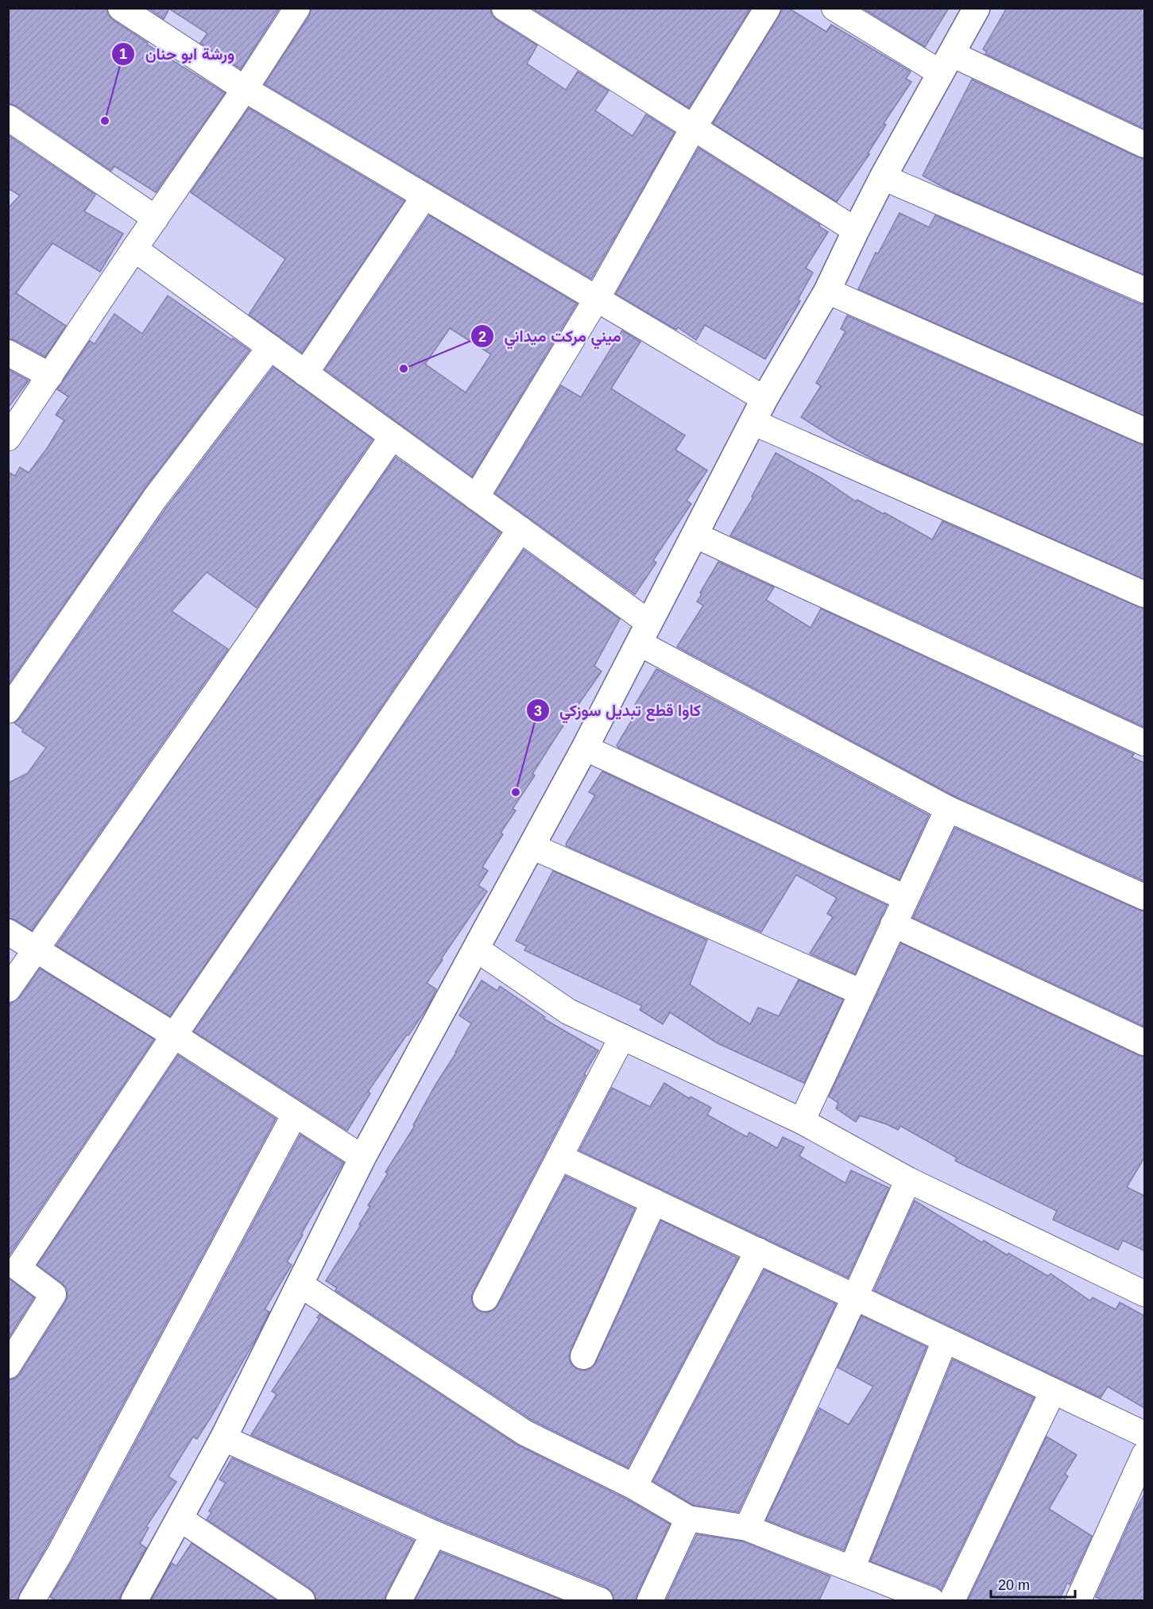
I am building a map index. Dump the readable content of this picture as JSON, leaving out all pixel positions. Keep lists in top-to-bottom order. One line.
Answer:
{"places":["ورشة ابو حنان","ميني مركت ميداني","كاوا قطع تبديل سوزكي"],"scale_bar":"20 m"}
